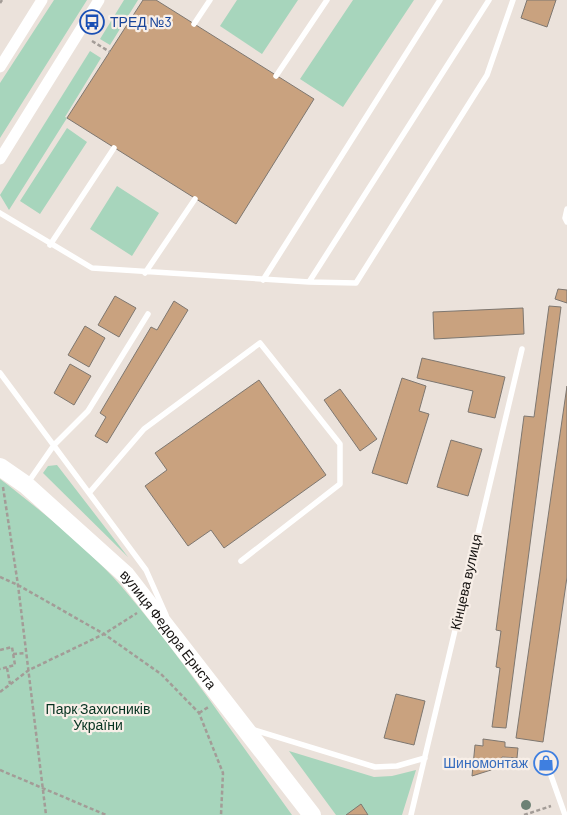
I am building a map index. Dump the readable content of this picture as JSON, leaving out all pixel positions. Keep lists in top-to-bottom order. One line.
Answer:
{"streets":{"main road":["вулиця Федора Ернста"],"lane":["Кінцева вулиця"]},"parks":["Парк Захисників України"],"places":{"bus stop":["ТРЕД №3"],"shop":["Шиномонтаж"]}}
